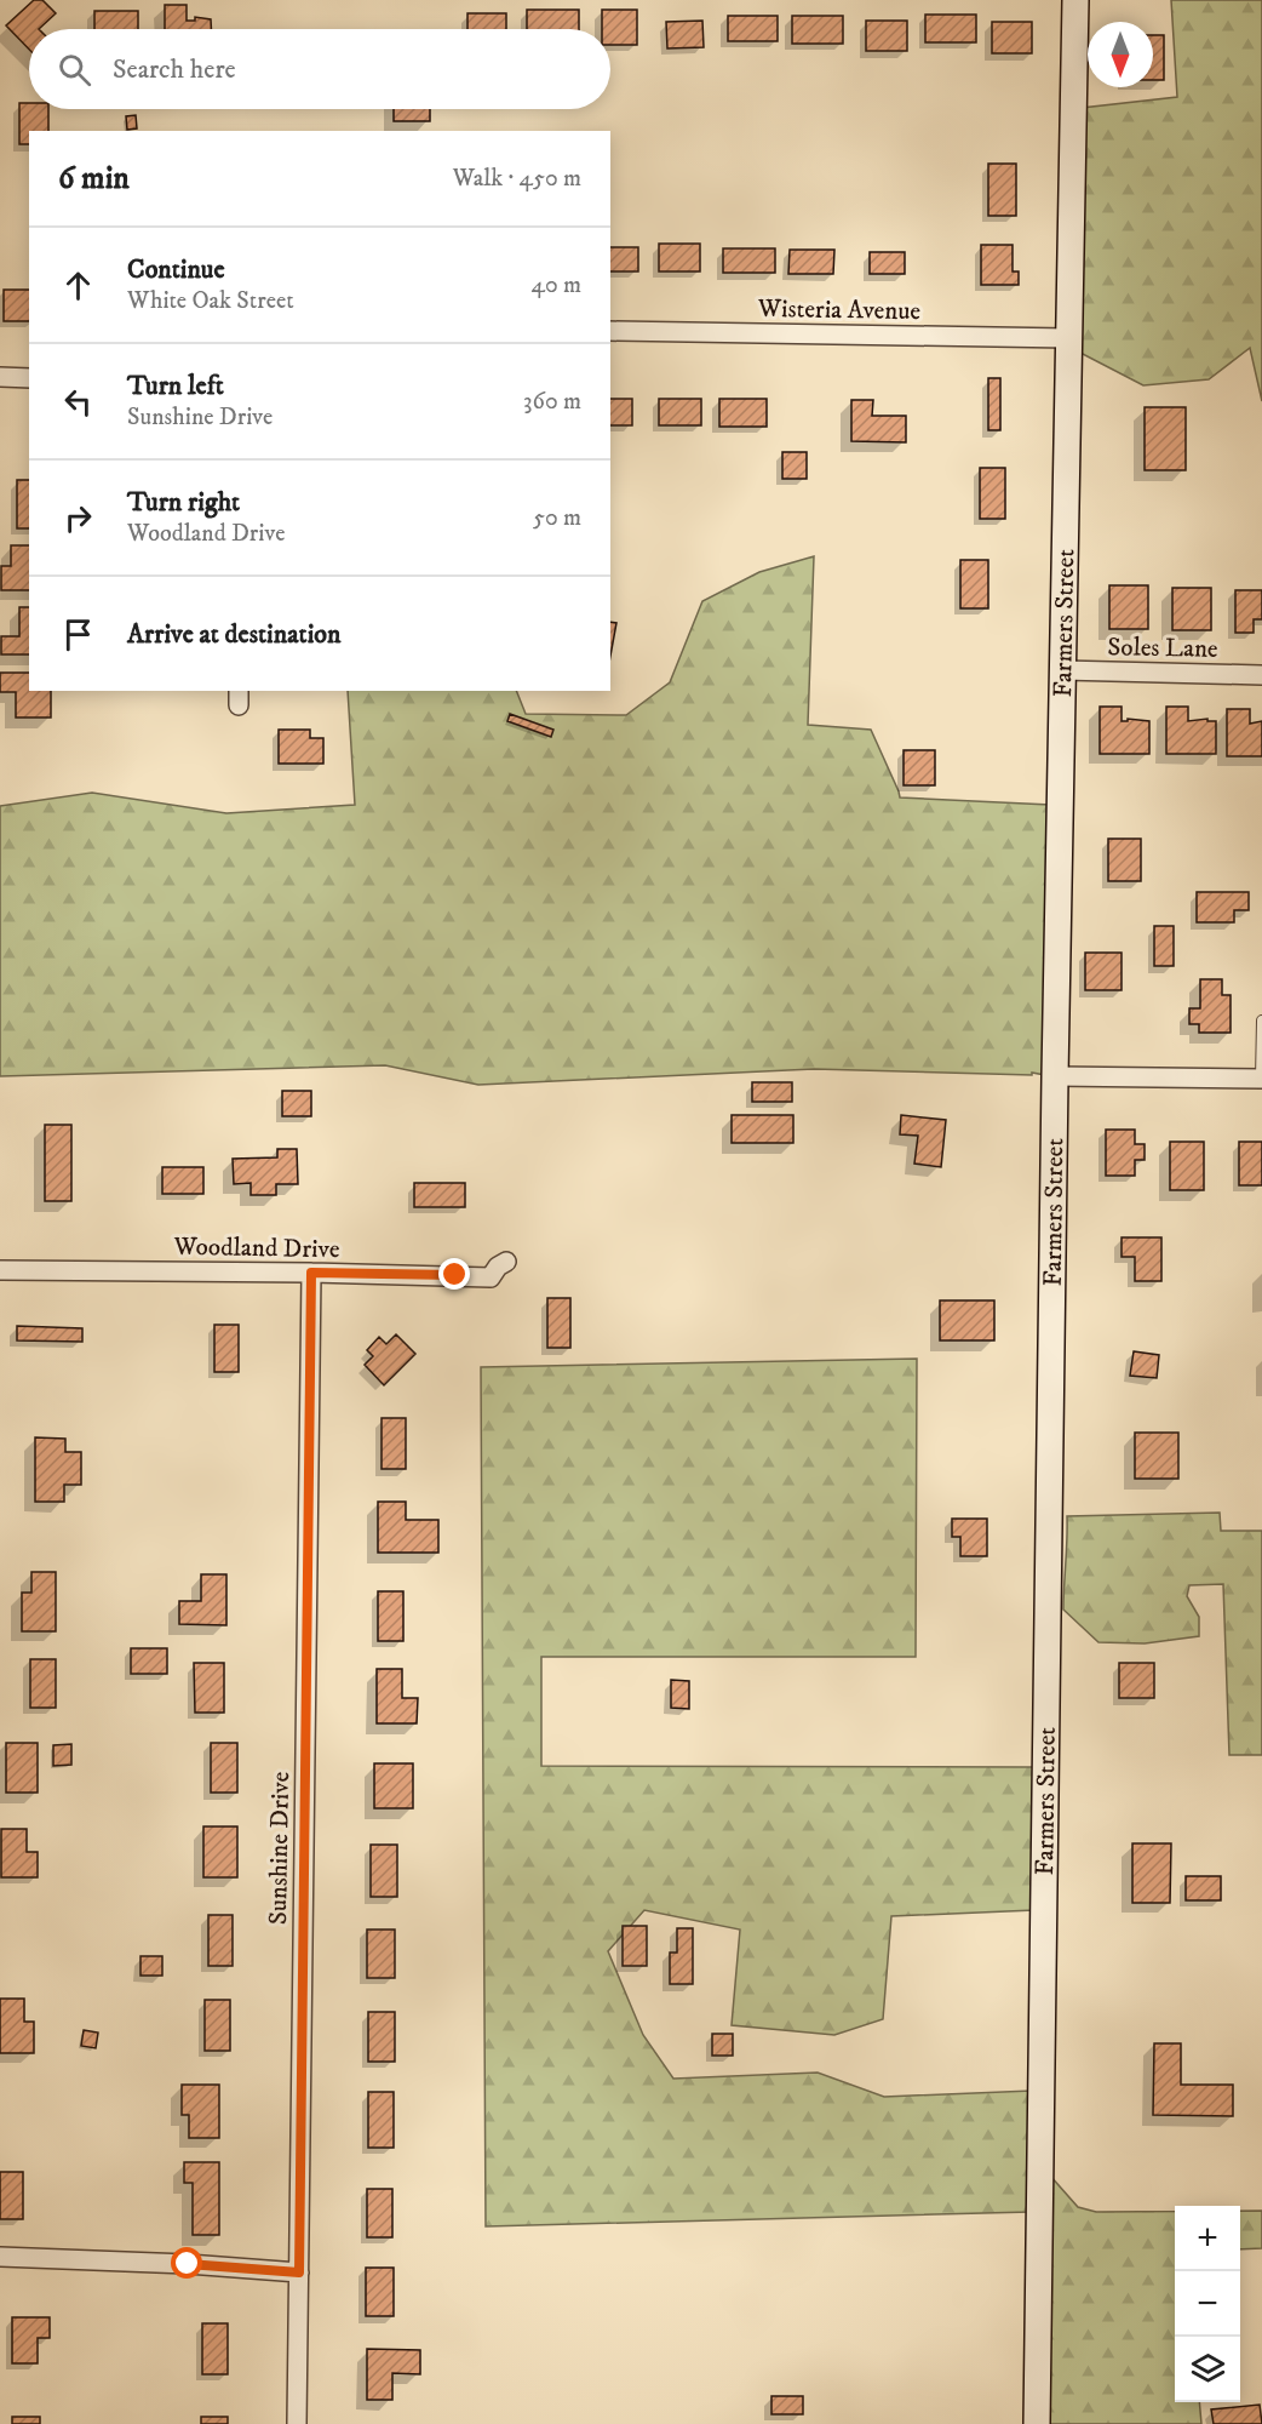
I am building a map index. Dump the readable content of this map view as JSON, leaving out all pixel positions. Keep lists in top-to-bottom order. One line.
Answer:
{"streets":{"street":["Wisteria Avenue","Farmers Street","Soles Lane","Woodland Drive","Sunshine Drive"]},"crossings":[["Wisteria Avenue","Farmers Street"],["Farmers Street","Soles Lane"],["Woodland Drive","Sunshine Drive"]],"north":"bottom","page":{"search":"Search here","heading":["6 min","Walk · 450 m"],"list":[["Continue","White Oak Street","40 m"],["Turn left","Sunshine Drive","360 m"],["Turn right","Woodland Drive","50 m"],"Arrive at destination"],"map_buttons":["+","−"]}}
